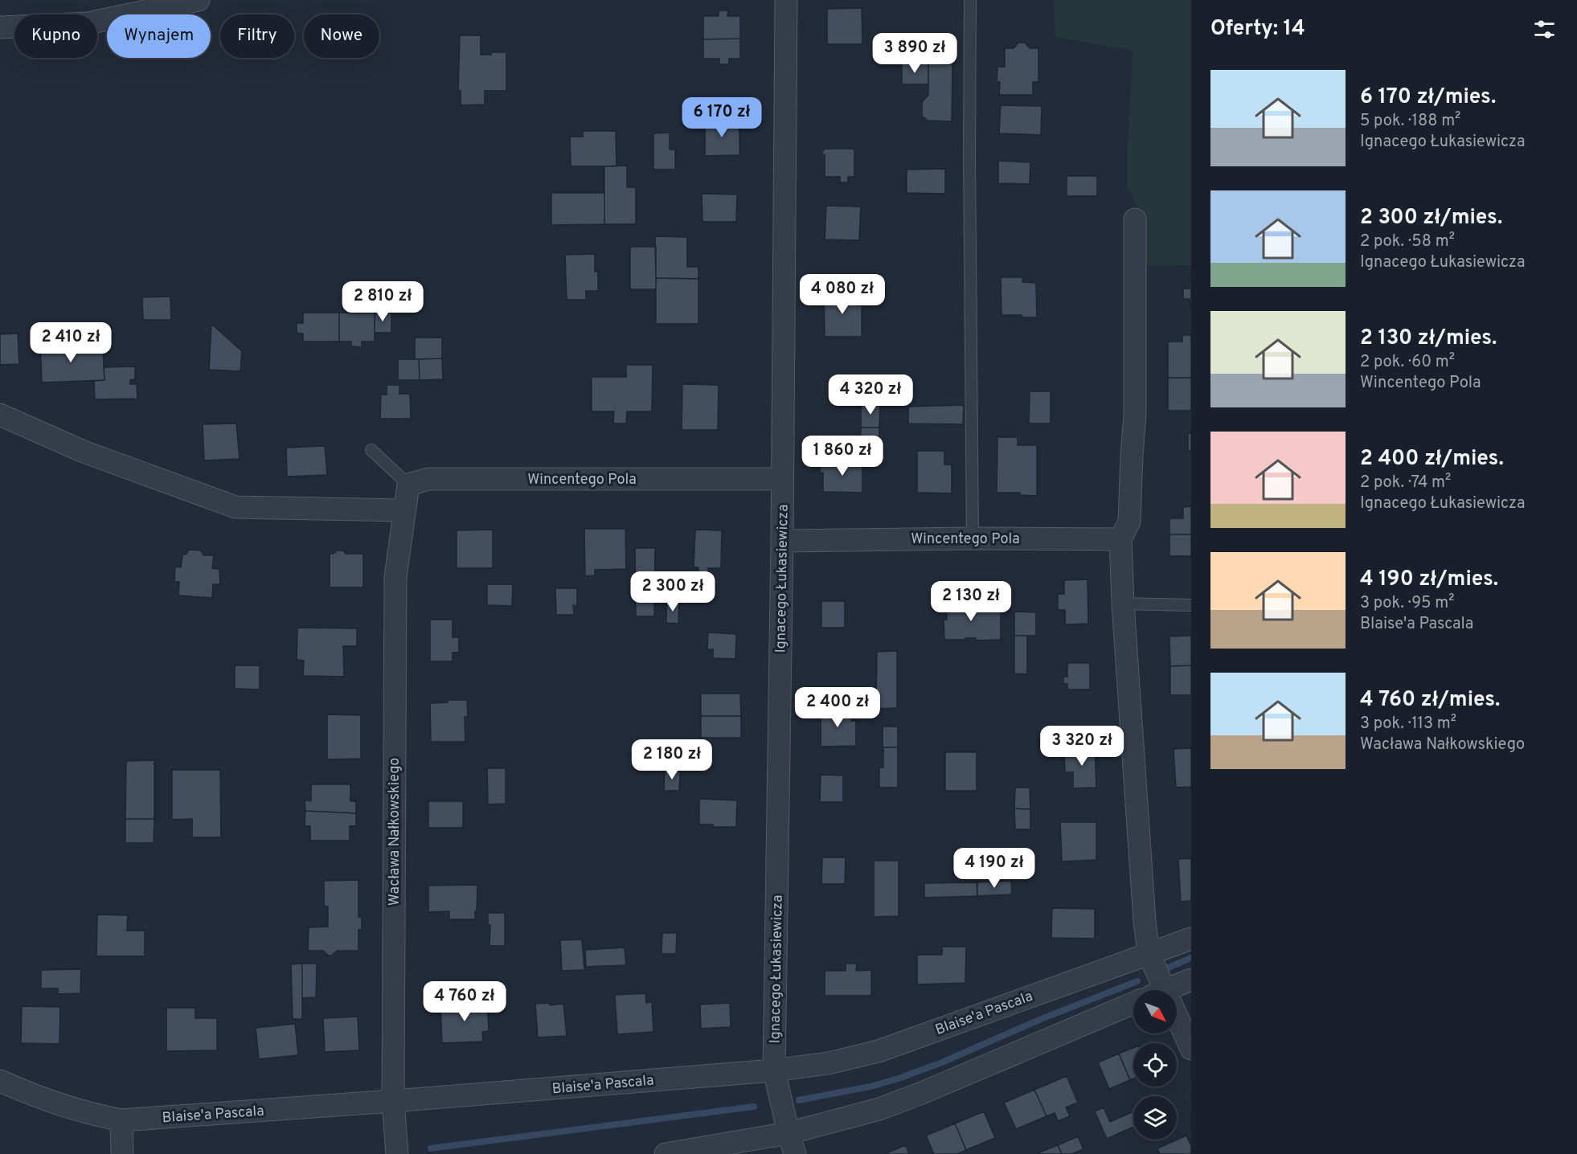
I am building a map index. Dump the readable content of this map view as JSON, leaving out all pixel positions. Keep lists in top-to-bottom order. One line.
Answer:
{"streets":{"street":["Wincentego Pola","Ignacego Łukasiewicza","Wacława Nałkowskiego","Blaise'a Pascala"]},"crossings":[["Wincentego Pola","Ignacego Łukasiewicza"],["Ignacego Łukasiewicza","Blaise'a Pascala"],["Wacława Nałkowskiego","Blaise'a Pascala"]],"north":"bottom right","page":{"heading":"Oferty: 14","chip":["Kupno","Wynajem","Filtry","Nowe"],"price":["3 890 zł","6 170 zł","4 080 zł","2 810 zł","2 410 zł","4 320 zł","1 860 zł","2 300 zł","2 130 zł","2 400 zł","3 320 zł","2 180 zł","4 190 zł","4 760 zł"],"list":[{"name":"6 170 zł/mies.","note":"5 pok. · 188 m² · Ignacego Łukasiewicza"},{"name":"2 300 zł/mies.","note":"2 pok. · 58 m² · Ignacego Łukasiewicza"},{"name":"2 130 zł/mies.","note":"2 pok. · 60 m² · Wincentego Pola"},{"name":"2 400 zł/mies.","note":"2 pok. · 74 m² · Ignacego Łukasiewicza"},{"name":"4 190 zł/mies.","note":"3 pok. · 95 m² · Blaise'a Pascala"},{"name":"4 760 zł/mies.","note":"3 pok. · 113 m² · Wacława Nałkowskiego"}]}}
